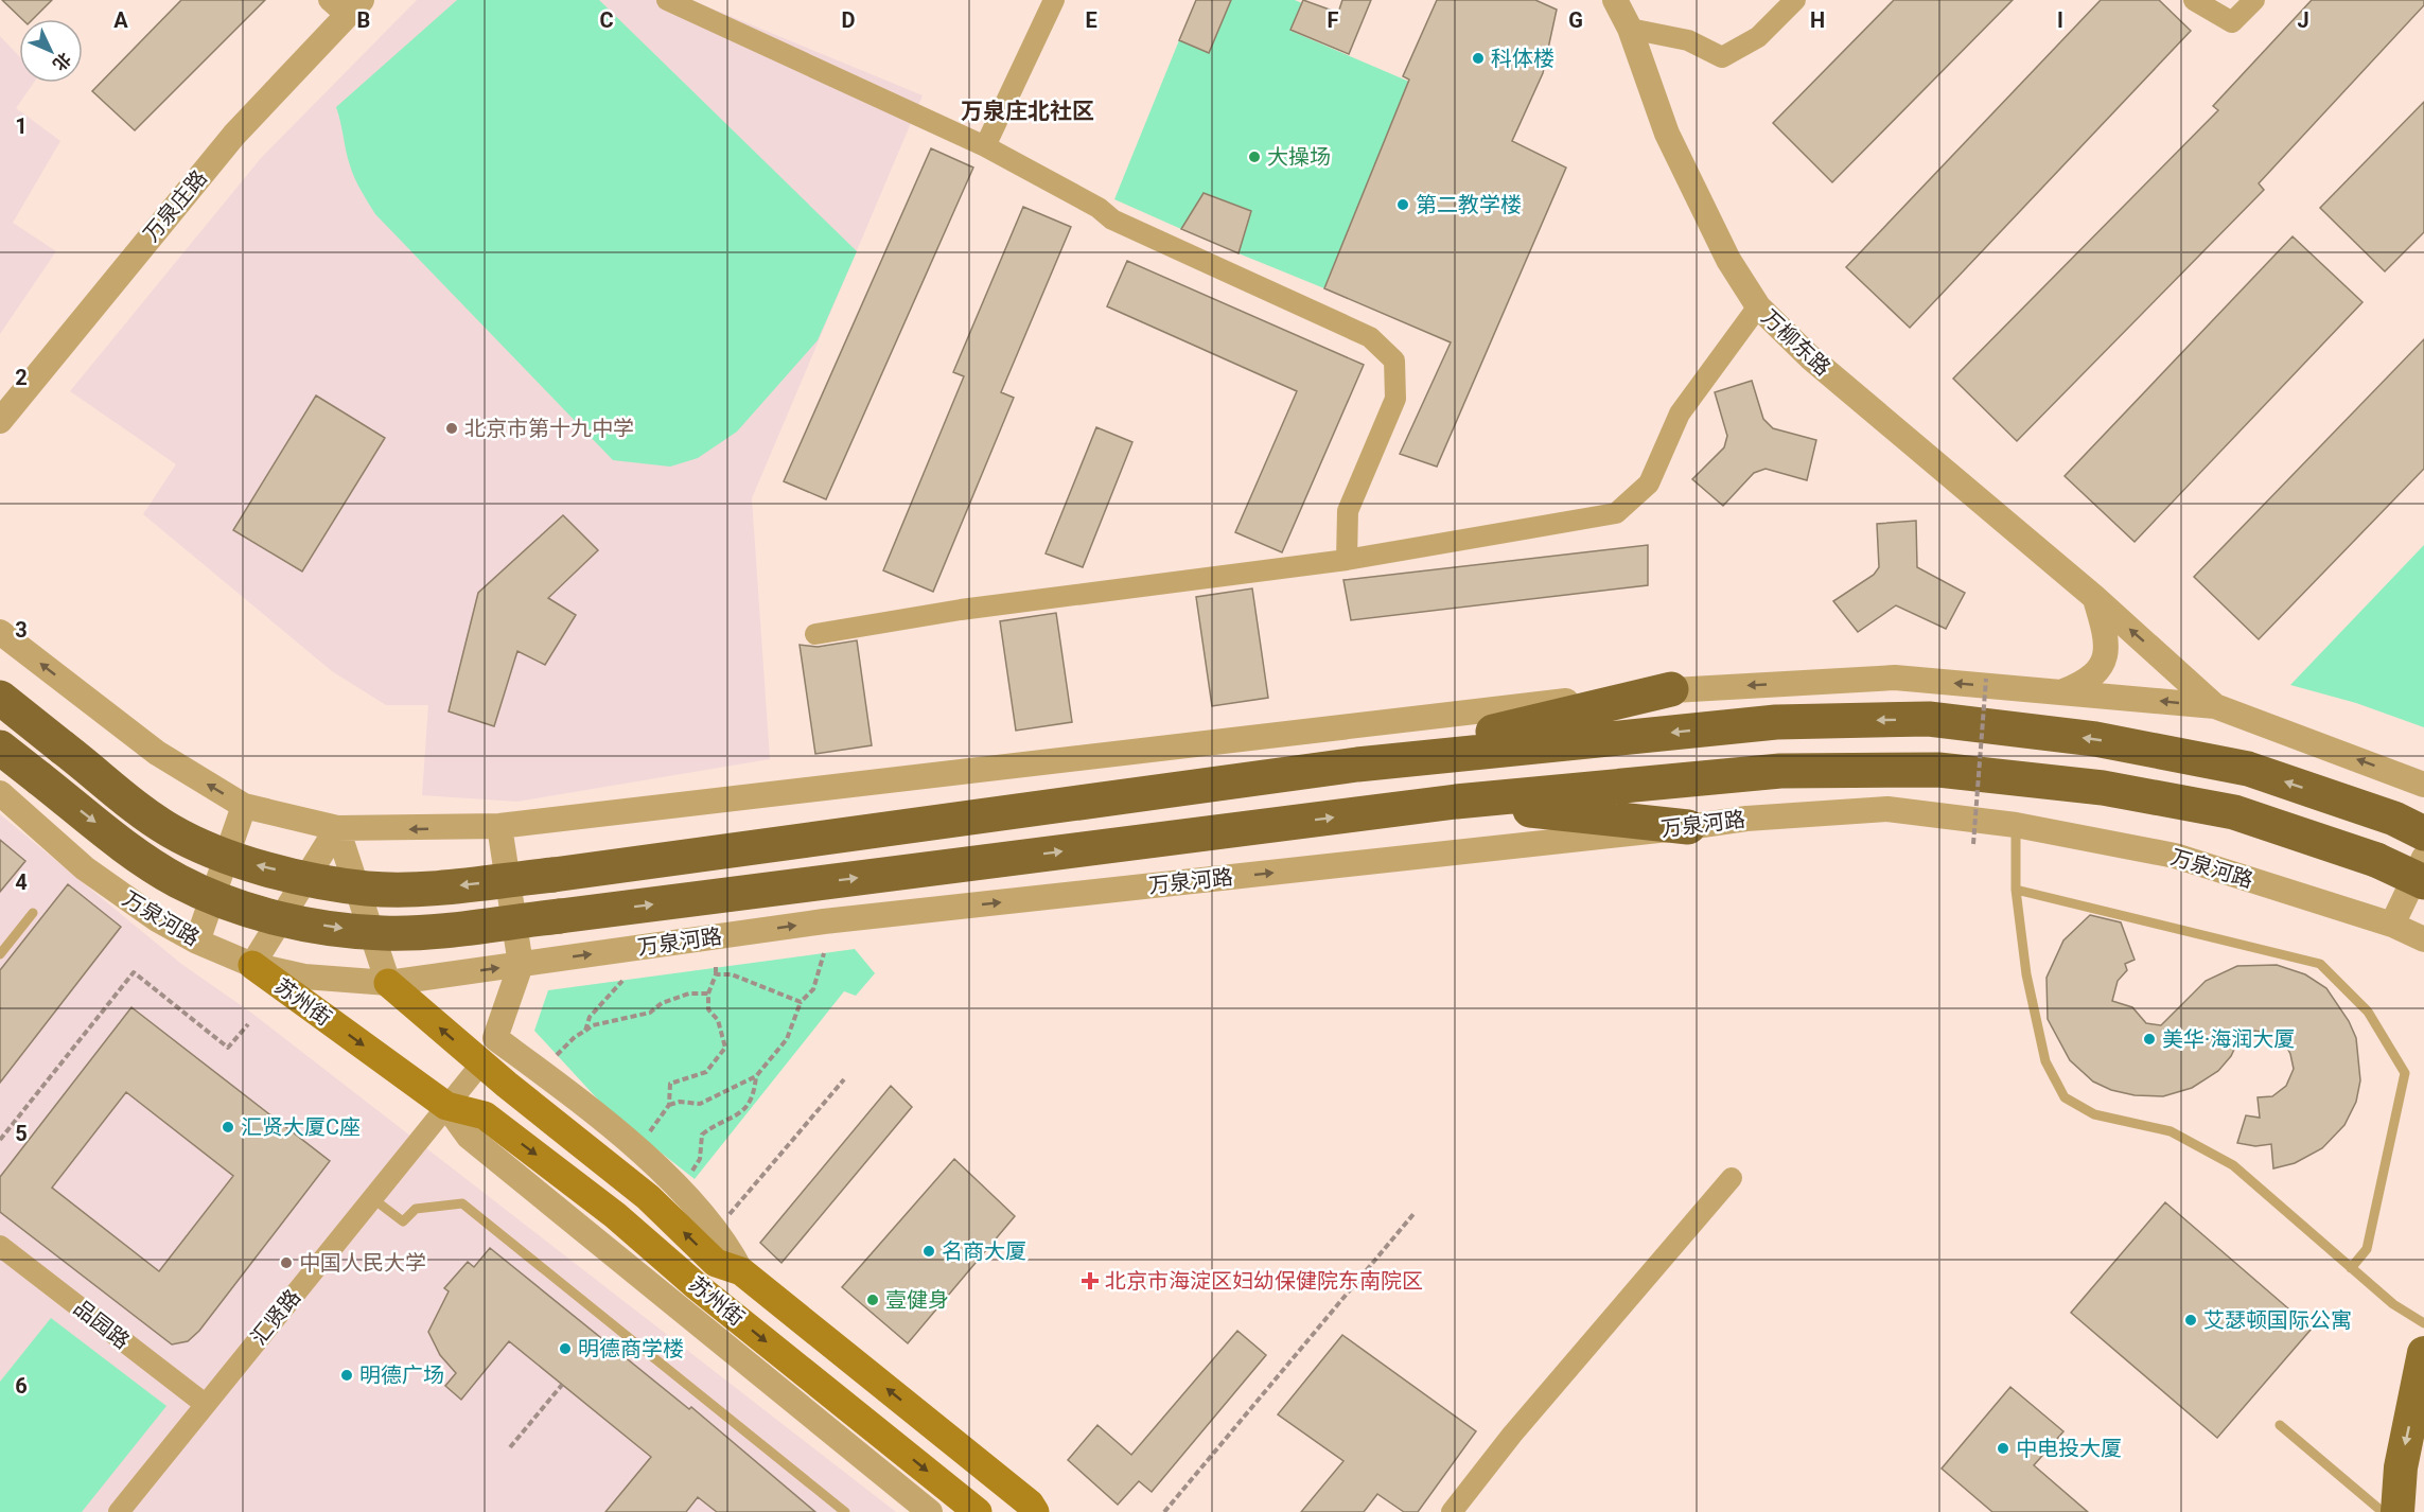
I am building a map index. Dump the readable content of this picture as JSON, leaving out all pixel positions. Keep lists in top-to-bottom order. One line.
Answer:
{"streets":{"highway":["万泉河路"],"main road":["苏州街"],"street":["万泉庄路","万柳东路","汇贤路","品园路"]},"crossings":[["万泉河路","苏州街"],["苏州街","汇贤路"],["汇贤路","品园路"]],"districts":["万泉庄北社区"],"places":{"other":["科体楼","大操场","第二教学楼","北京市第十九中学","美华·海润大厦","汇贤大厦C座","名商大厦","中国人民大学","壹健身","艾瑟顿国际公寓","明德商学楼","明德广场","中电投大厦"],"health":["北京市海淀区妇幼保健院东南院区"]},"north":"bottom right","grid":{"columns":["A","B","C","D","E","F","G","H","I","J"],"rows":["1","2","3","4","5","6"]}}
